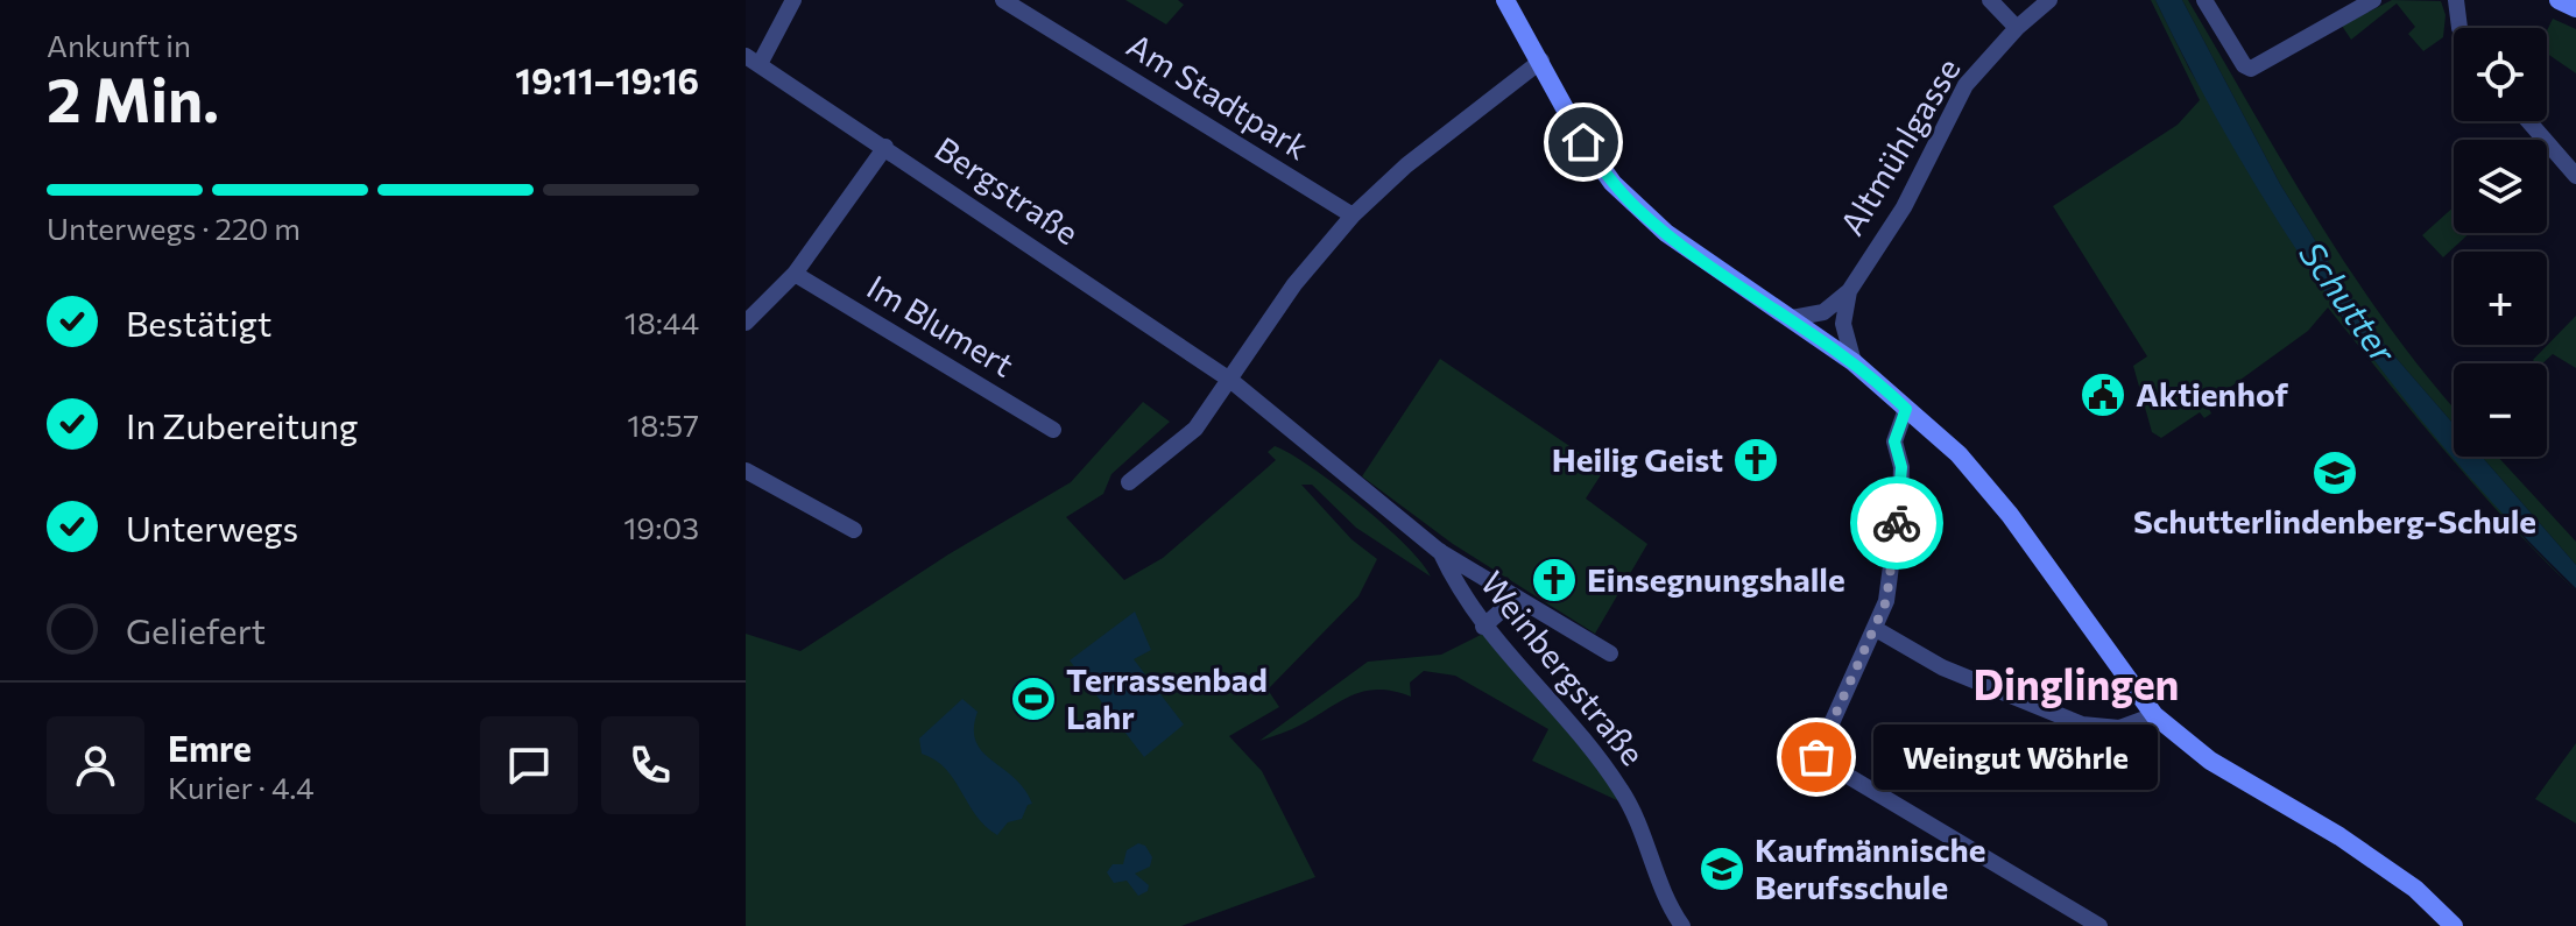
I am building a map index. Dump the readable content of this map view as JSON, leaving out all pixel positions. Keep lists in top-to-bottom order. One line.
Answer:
{"streets":{"street":["Am Stadtpark","Altmühlgasse","Bergstraße","Im Blumert","Weinbergstraße"]},"crossings":[["Bergstraße","Weinbergstraße"]],"districts":["Dinglingen"],"water":["Schutter"],"places":{"public building":["Aktienhof"],"church":["Heilig Geist","Einsegnungshalle"],"school or university":["Schutterlindenberg-Schule","Kaufmännische Berufsschule"],"sports":["Terrassenbad Lahr"],"other":["Weingut Wöhrle"]},"page":{"heading":["2 Min.","Ankunft in","19:11–19:16"],"panel":["Emre","Kurier · 4.4"],"map_buttons":["+","−"],"bar":"Unterwegs · 220 m","list":[["Bestätigt","18:44"],["In Zubereitung","18:57"],["Unterwegs","19:03"],"Geliefert"],"bubble":"Weingut Wöhrle"}}
